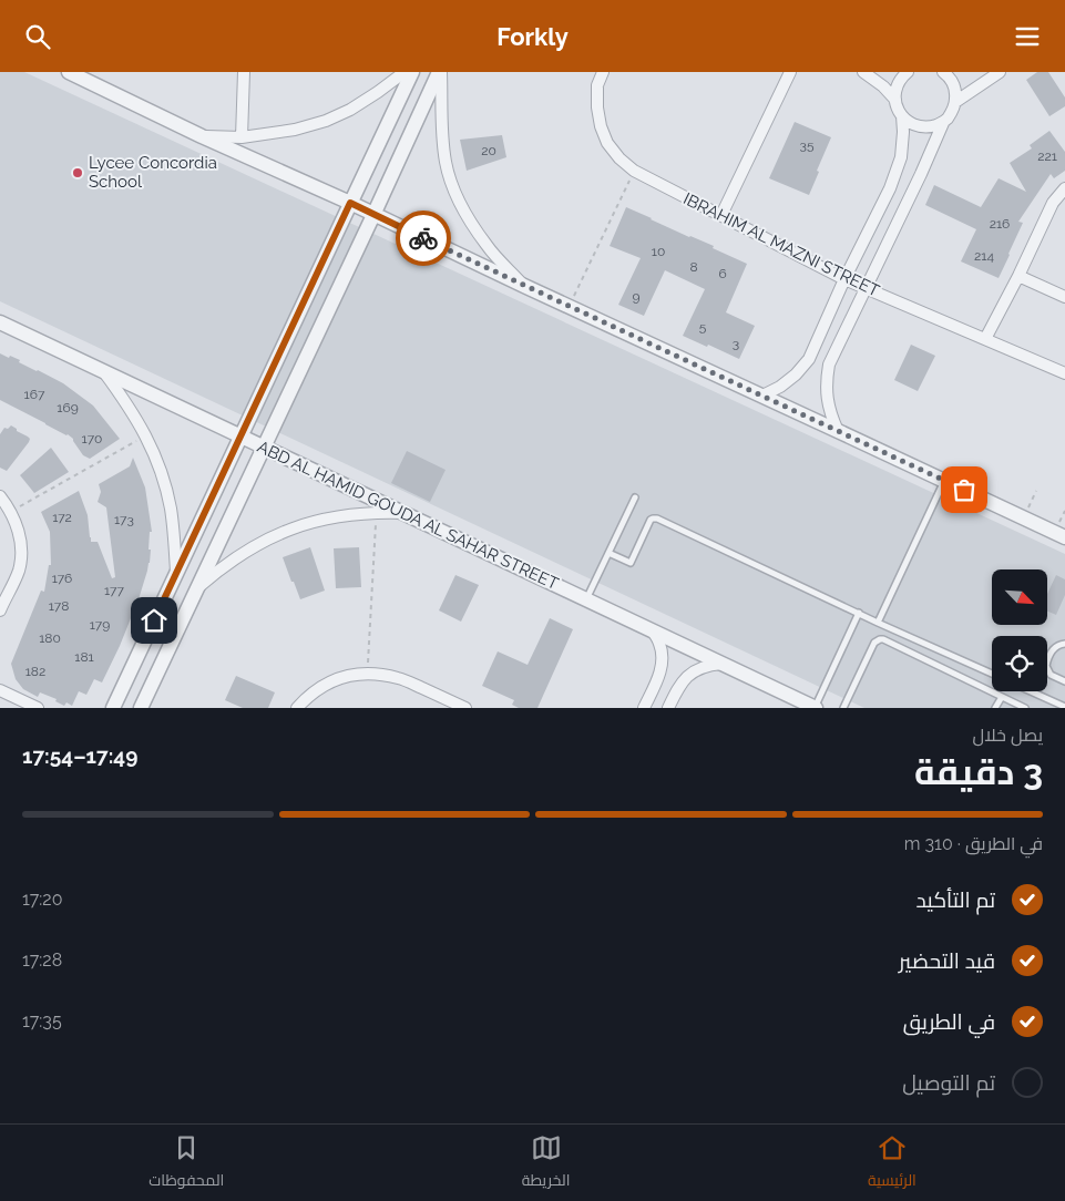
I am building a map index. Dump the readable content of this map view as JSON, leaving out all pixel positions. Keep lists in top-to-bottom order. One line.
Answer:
{"streets":{"street":["IBRAHIM AL MAZNI STREET","ABD AL HAMID GOUDA AL SAHAR STREET"]},"places":["Lycee Concordia School"],"house_numbers":["35","20","221","216","10","214","8","6","9","5","3","167","169","170","172","173","176","177","178","179","180","181","182"],"north":"bottom right","page":{"header":"Forkly","heading":["3 دقيقة","يصل خلال","17:49–17:54"],"bar":"في الطريق · 310 m","list":[["تم التأكيد","17:20"],["قيد التحضير","17:28"],["في الطريق","17:35"],"تم التوصيل"],"tabs":["الرئيسية","الخريطة","المحفوظات"]}}
